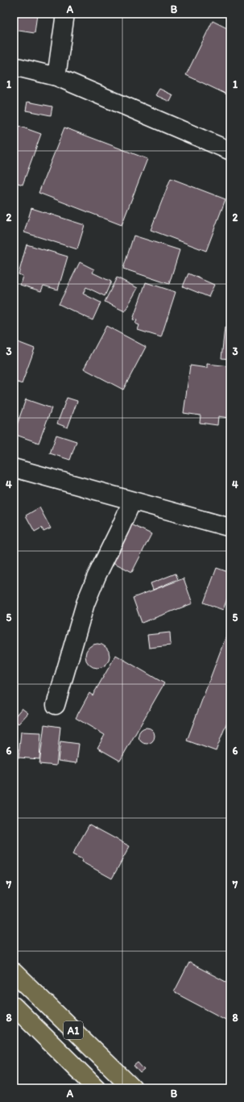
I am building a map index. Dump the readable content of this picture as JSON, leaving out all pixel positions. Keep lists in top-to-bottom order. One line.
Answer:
{"streets":{"highway":["A1"]},"grid":{"columns":["A","B"],"rows":["1","2","3","4","5","6","7","8"]}}
